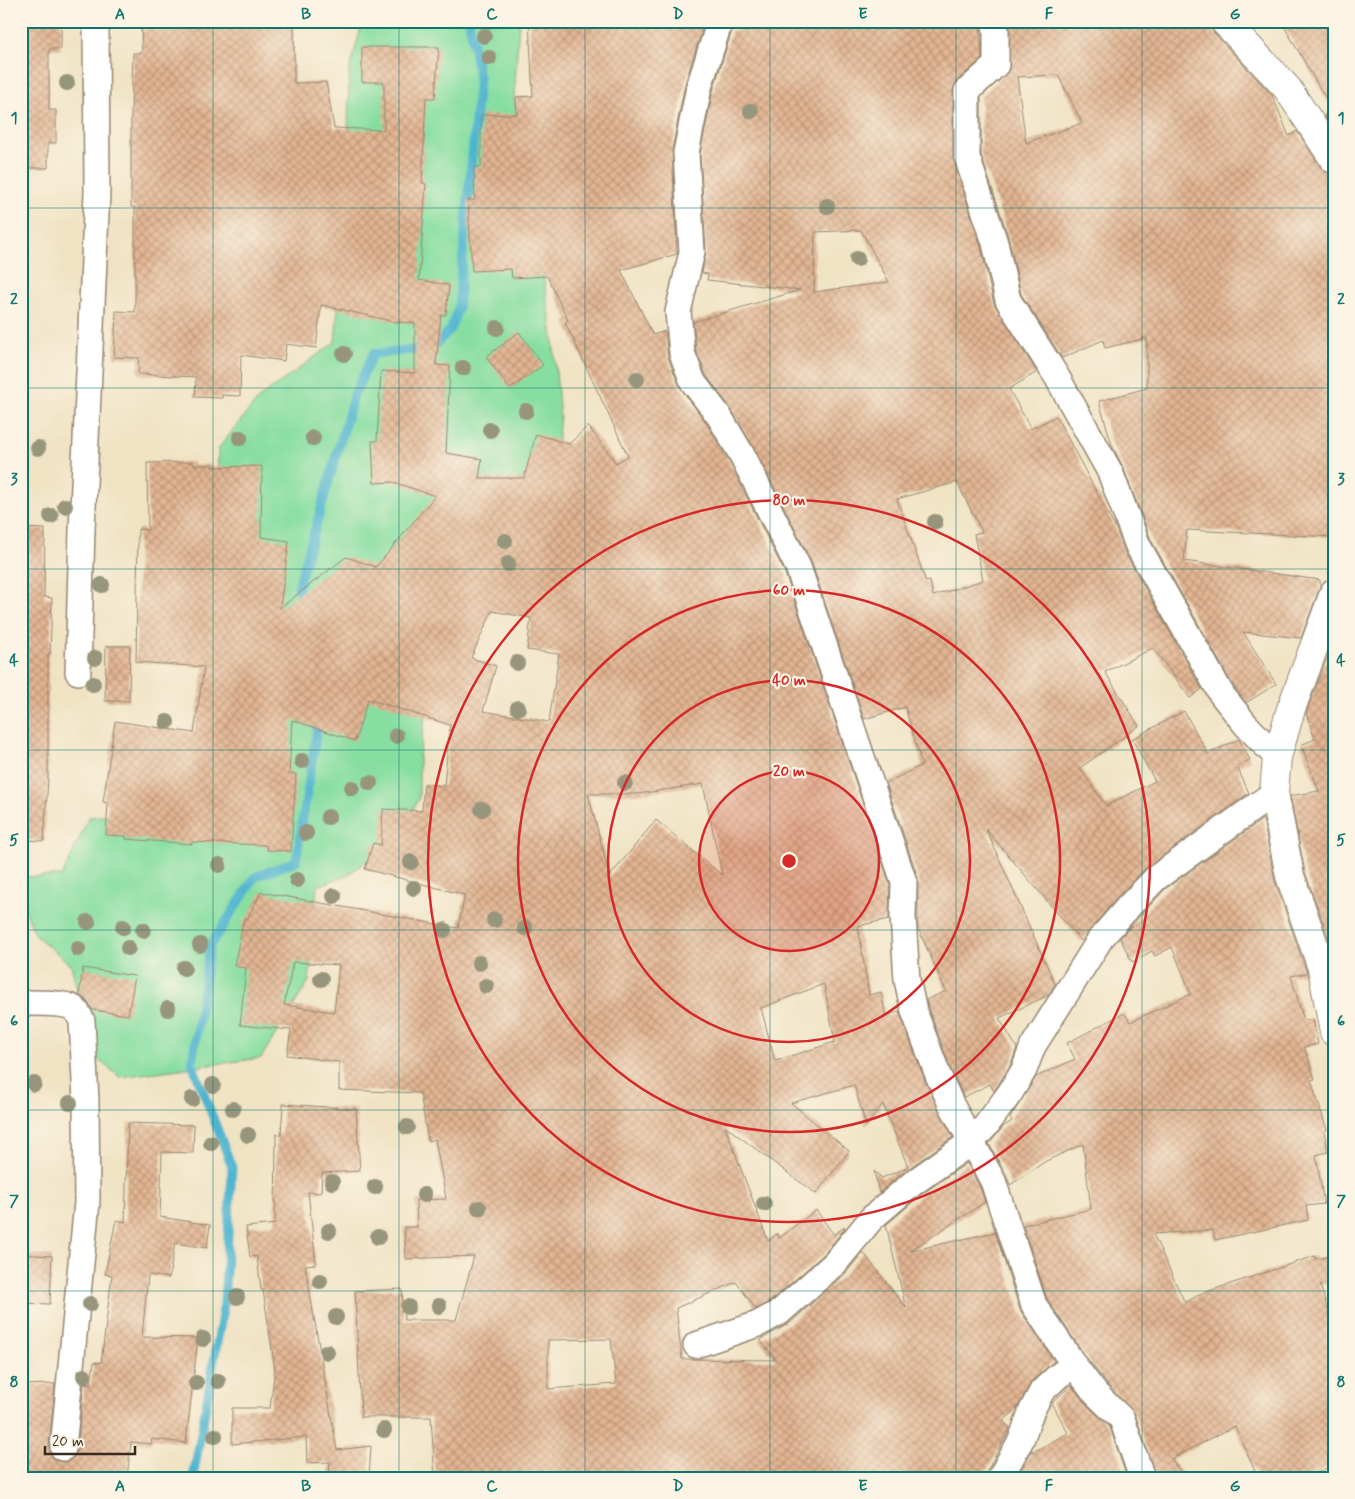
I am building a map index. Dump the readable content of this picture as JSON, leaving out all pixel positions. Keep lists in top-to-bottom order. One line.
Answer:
{"scale_bar":"20 m","grid":{"columns":["A","B","C","D","E","F","G"],"rows":["1","2","3","4","5","6","7","8"]},"rings":["80 m","60 m","40 m","20 m"]}
